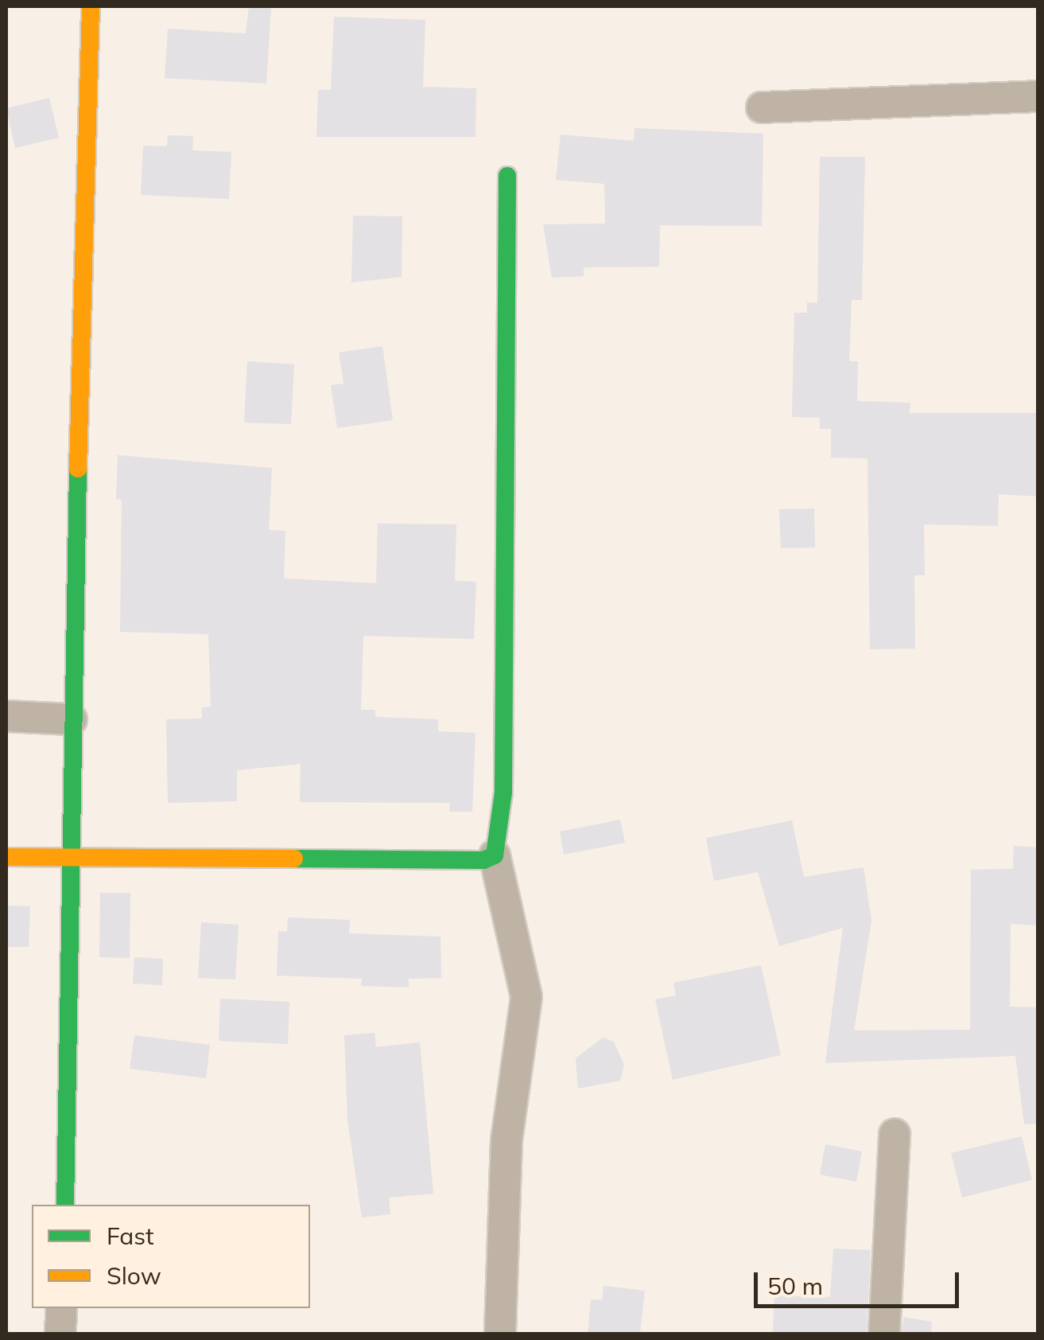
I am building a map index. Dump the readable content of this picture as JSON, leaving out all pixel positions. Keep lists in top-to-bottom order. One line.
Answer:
{"legend":["Fast","Slow"],"scale_bar":"50 m"}
